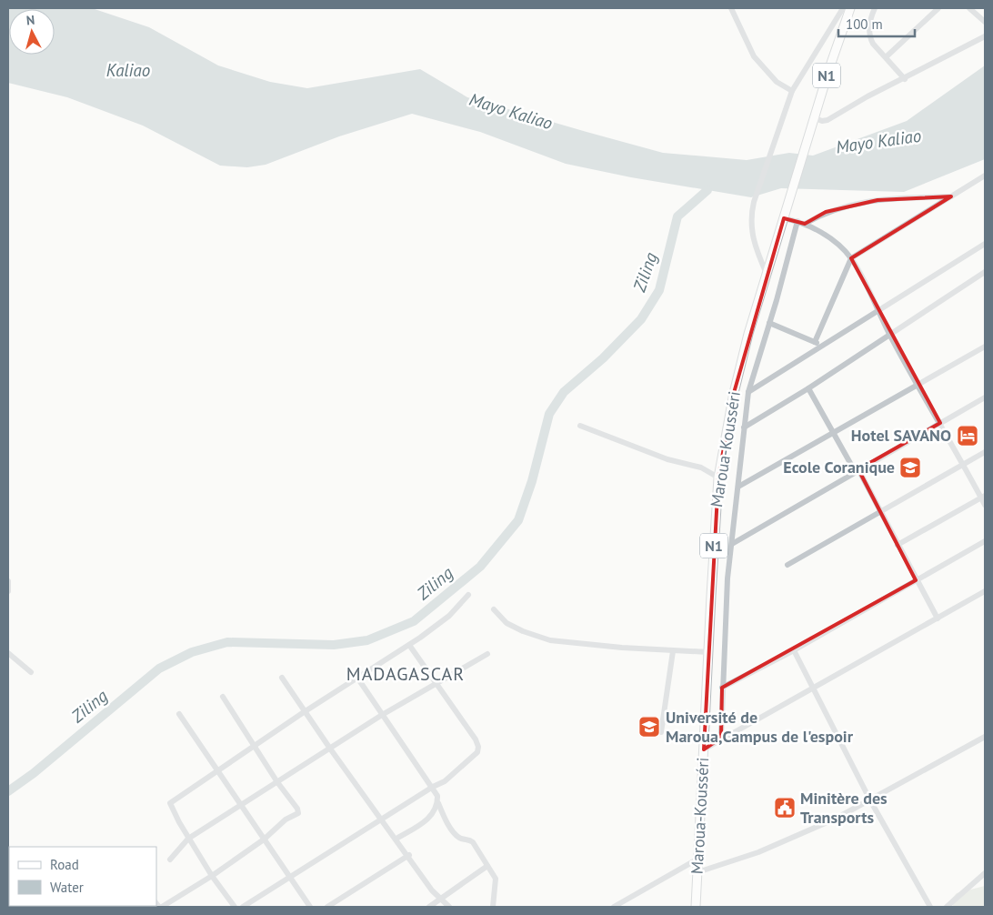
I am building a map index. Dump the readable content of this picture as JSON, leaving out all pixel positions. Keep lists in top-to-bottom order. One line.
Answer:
{"streets":{"highway":["N1","Maroua-Kousséri"]},"districts":["MADAGASCAR"],"water":["Kaliao","Mayo Kaliao","Ziling"],"places":{"hotel":["Hotel SAVANO"],"school or university":["Ecole Coranique","Université de Maroua,Campus de l'espoir"],"public building":["Minitère des Transports"]},"legend":["Road","Water"],"scale_bar":"100 m","north":"top"}
